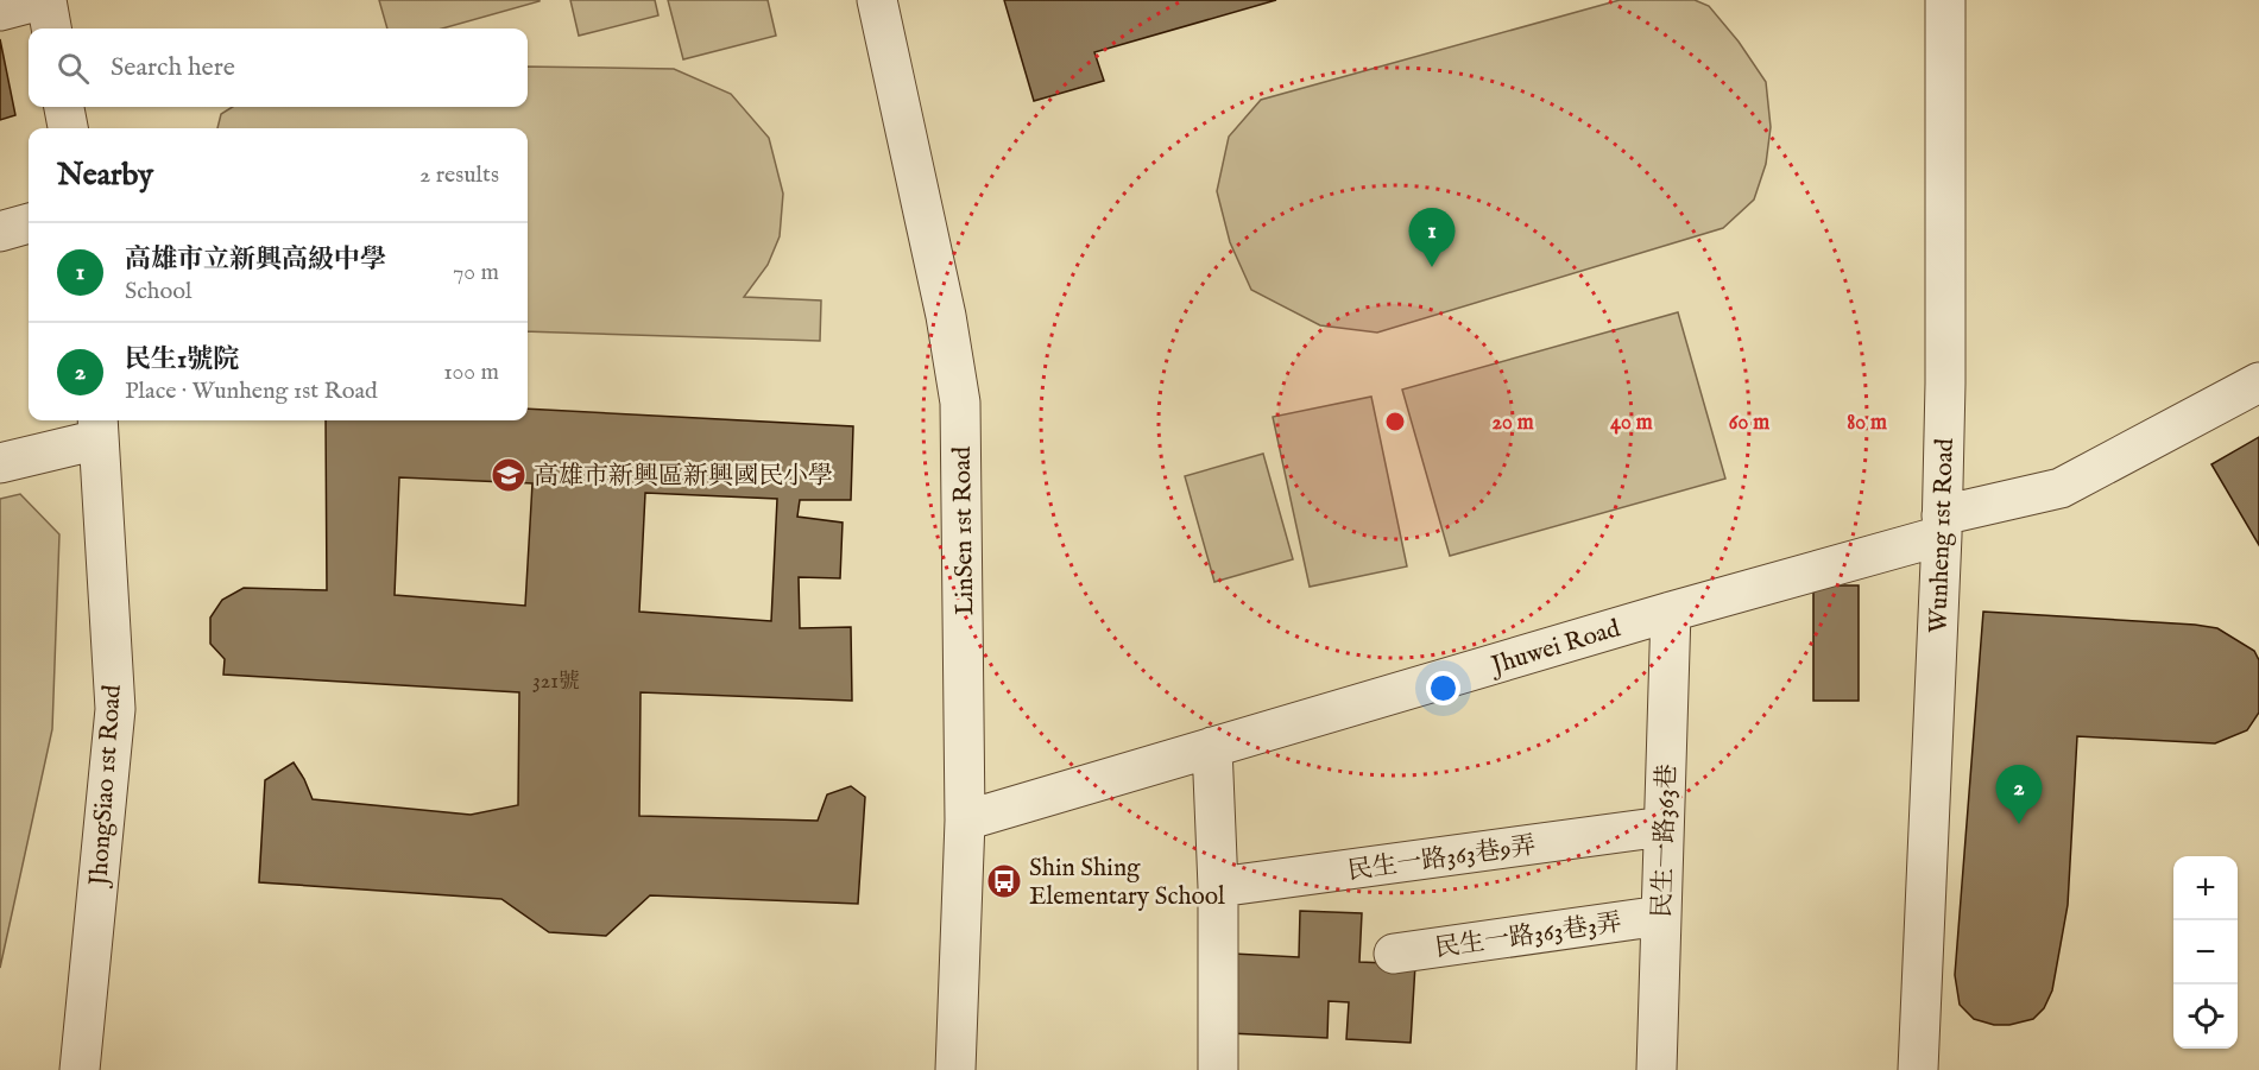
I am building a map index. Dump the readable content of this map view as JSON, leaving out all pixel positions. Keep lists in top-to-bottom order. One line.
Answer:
{"streets":{"street":["LinSen 1st Road","Wunheng 1st Road","Jhuwei Road","JhongSiao 1st Road","民生一路363巷","民生一路363巷9弄","民生一路363巷3弄"]},"crossings":[["LinSen 1st Road","Jhuwei Road"],["Wunheng 1st Road","Jhuwei Road"],["Jhuwei Road","民生一路363巷"],["民生一路363巷","民生一路363巷9弄"],["民生一路363巷","民生一路363巷3弄"]],"places":{"school or university":["高雄市新興區新興國民小學"],"bus stop":["Shin Shing Elementary School"]},"house_numbers":["321號"],"page":{"search":"Search here","heading":["Nearby","2 results"],"pins":["1","2"],"list":[{"mark":"1","name":"高雄市立新興高級中學","note":"School","value":"70 m"},{"mark":"2","name":"民生1號院","note":"Place · Wunheng 1st Road","value":"100 m"}],"map_buttons":["+","−"]},"rings":["20 m","40 m","60 m","80 m"]}
